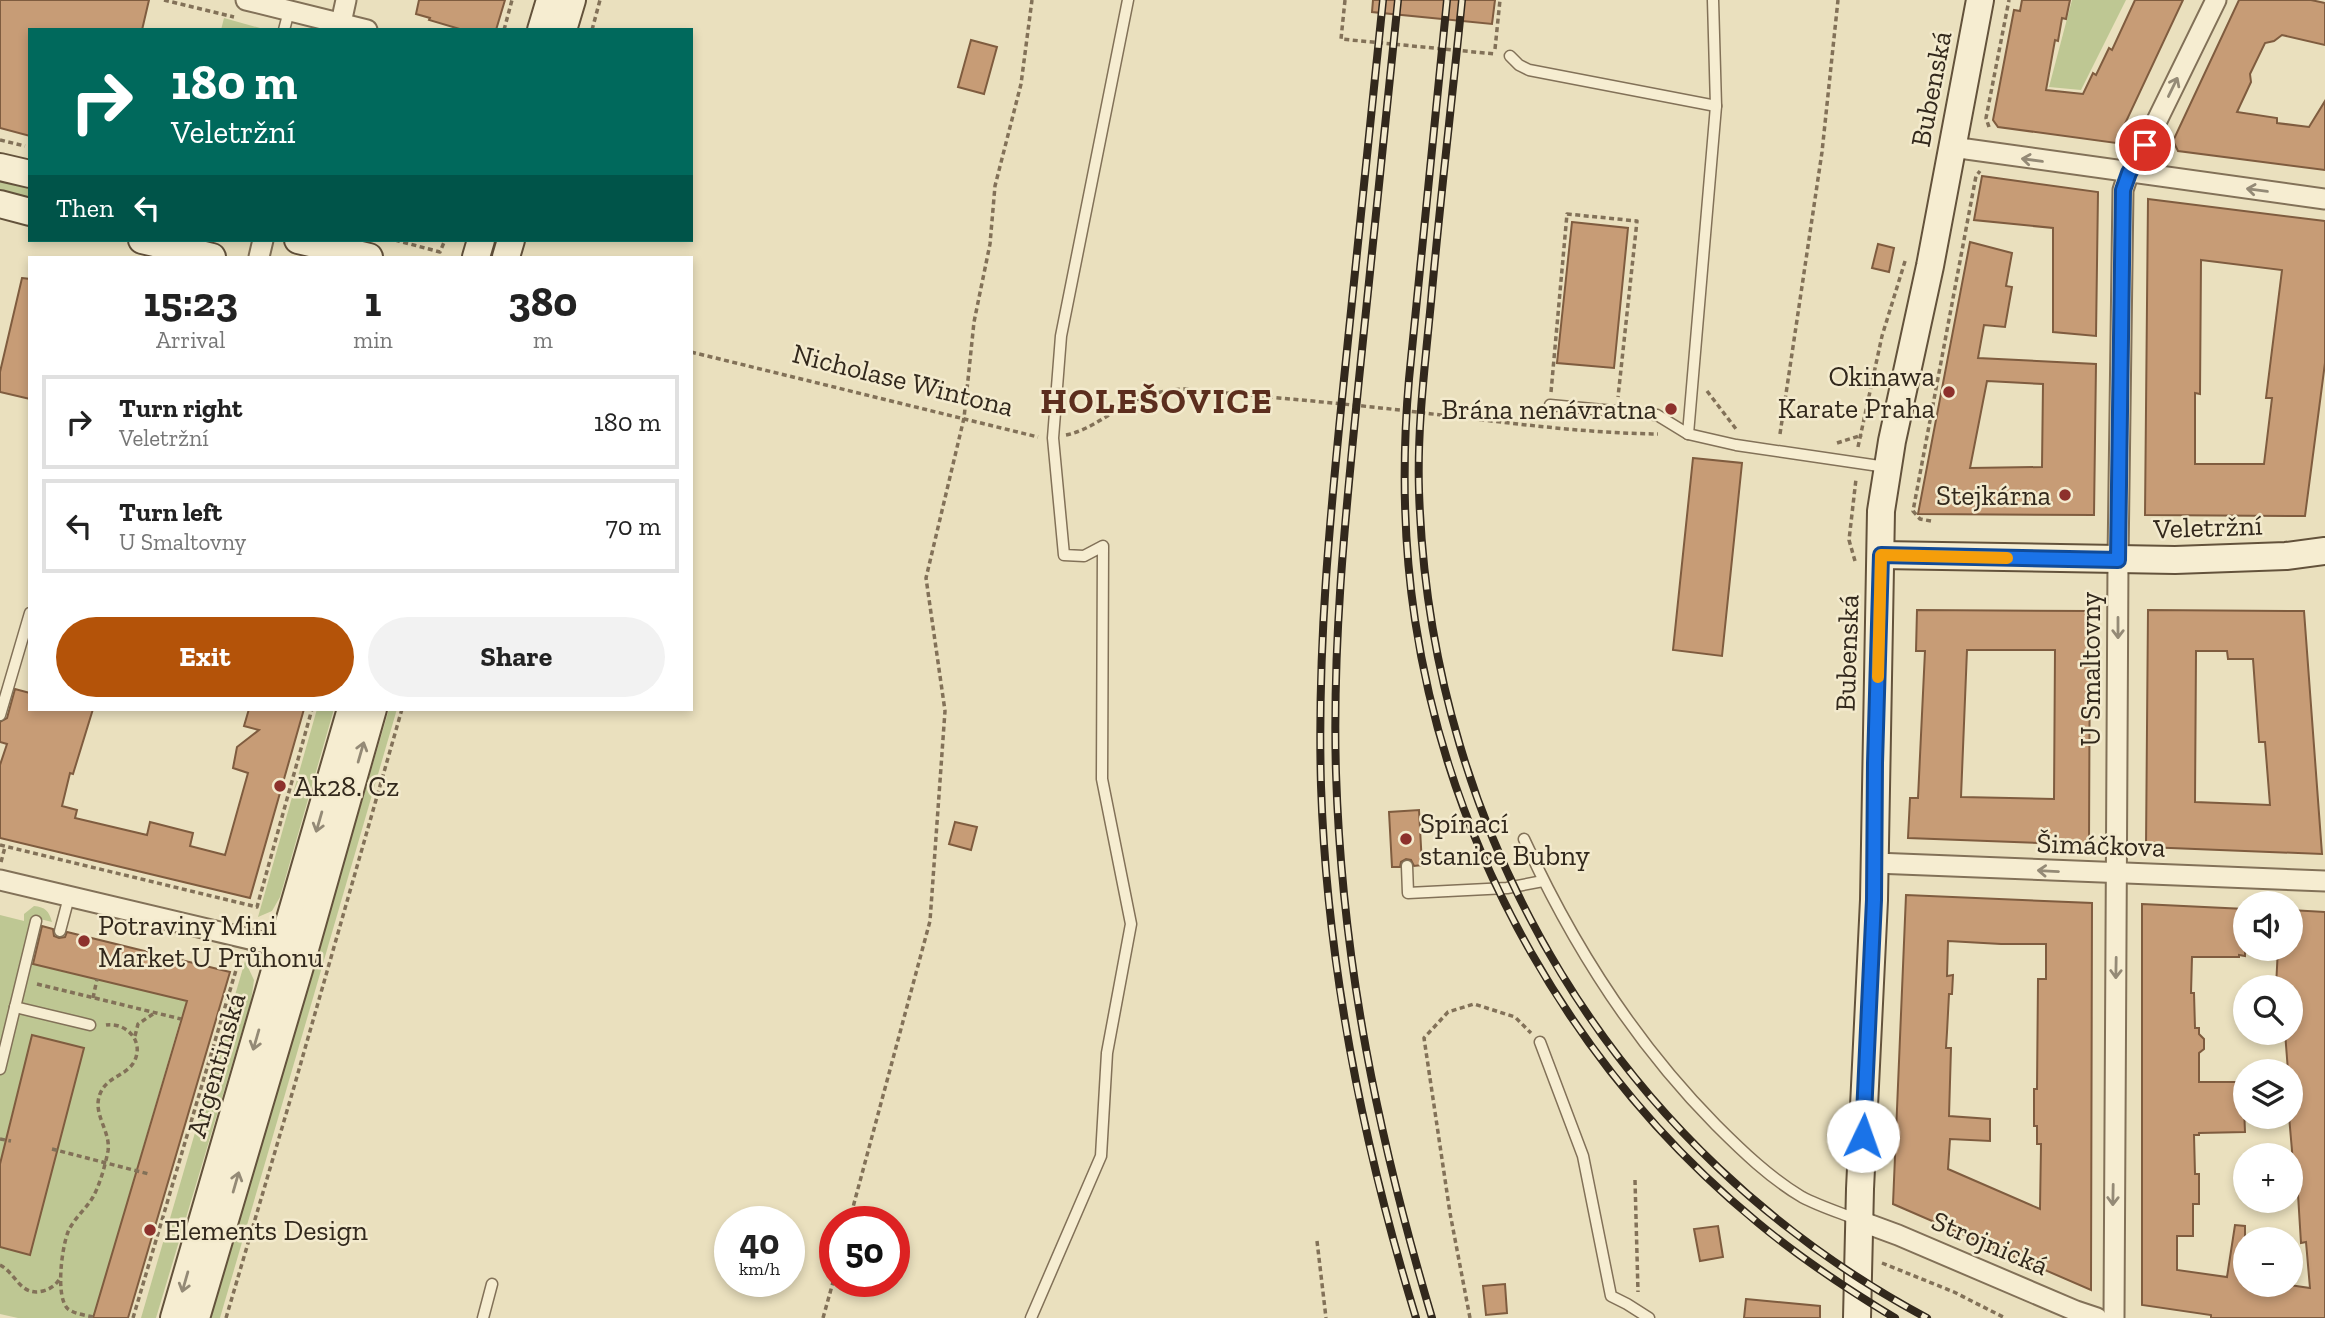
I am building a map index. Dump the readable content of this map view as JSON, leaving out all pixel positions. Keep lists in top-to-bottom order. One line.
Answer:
{"streets":{"main road":["Bubenská","Veletržní","Argentinská"],"street":["U Smaltovny","Šimáčkova","Strojnická"],"path":["Nicholase Wintona"]},"crossings":[["Bubenská","Veletržní"],["Bubenská","Šimáčkova"],["Bubenská","Strojnická"],["Veletržní","U Smaltovny"],["U Smaltovny","Šimáčkova"]],"one_way":["Šimáčkova"],"districts":["HOLEŠOVICE"],"places":["Okinawa Karate Praha","Brána nenávratna","Stejkárna","Ak28. Cz","Spínací stanice Bubny","Potraviny Mini Market U Průhonu","Elements Design"],"page":{"turn":["180 m","Veletržní"],"then":"Then","eta":["15:23","Arrival","1","min","380","m"],"list":[{"name":"Turn right","note":"Veletržní","value":"180 m"},{"name":"Turn left","note":"U Smaltovny","value":"70 m"}],"buttons":["Exit","Share"],"map_buttons":["+","−"],"speed":"40 km/h","limit":"50"}}
